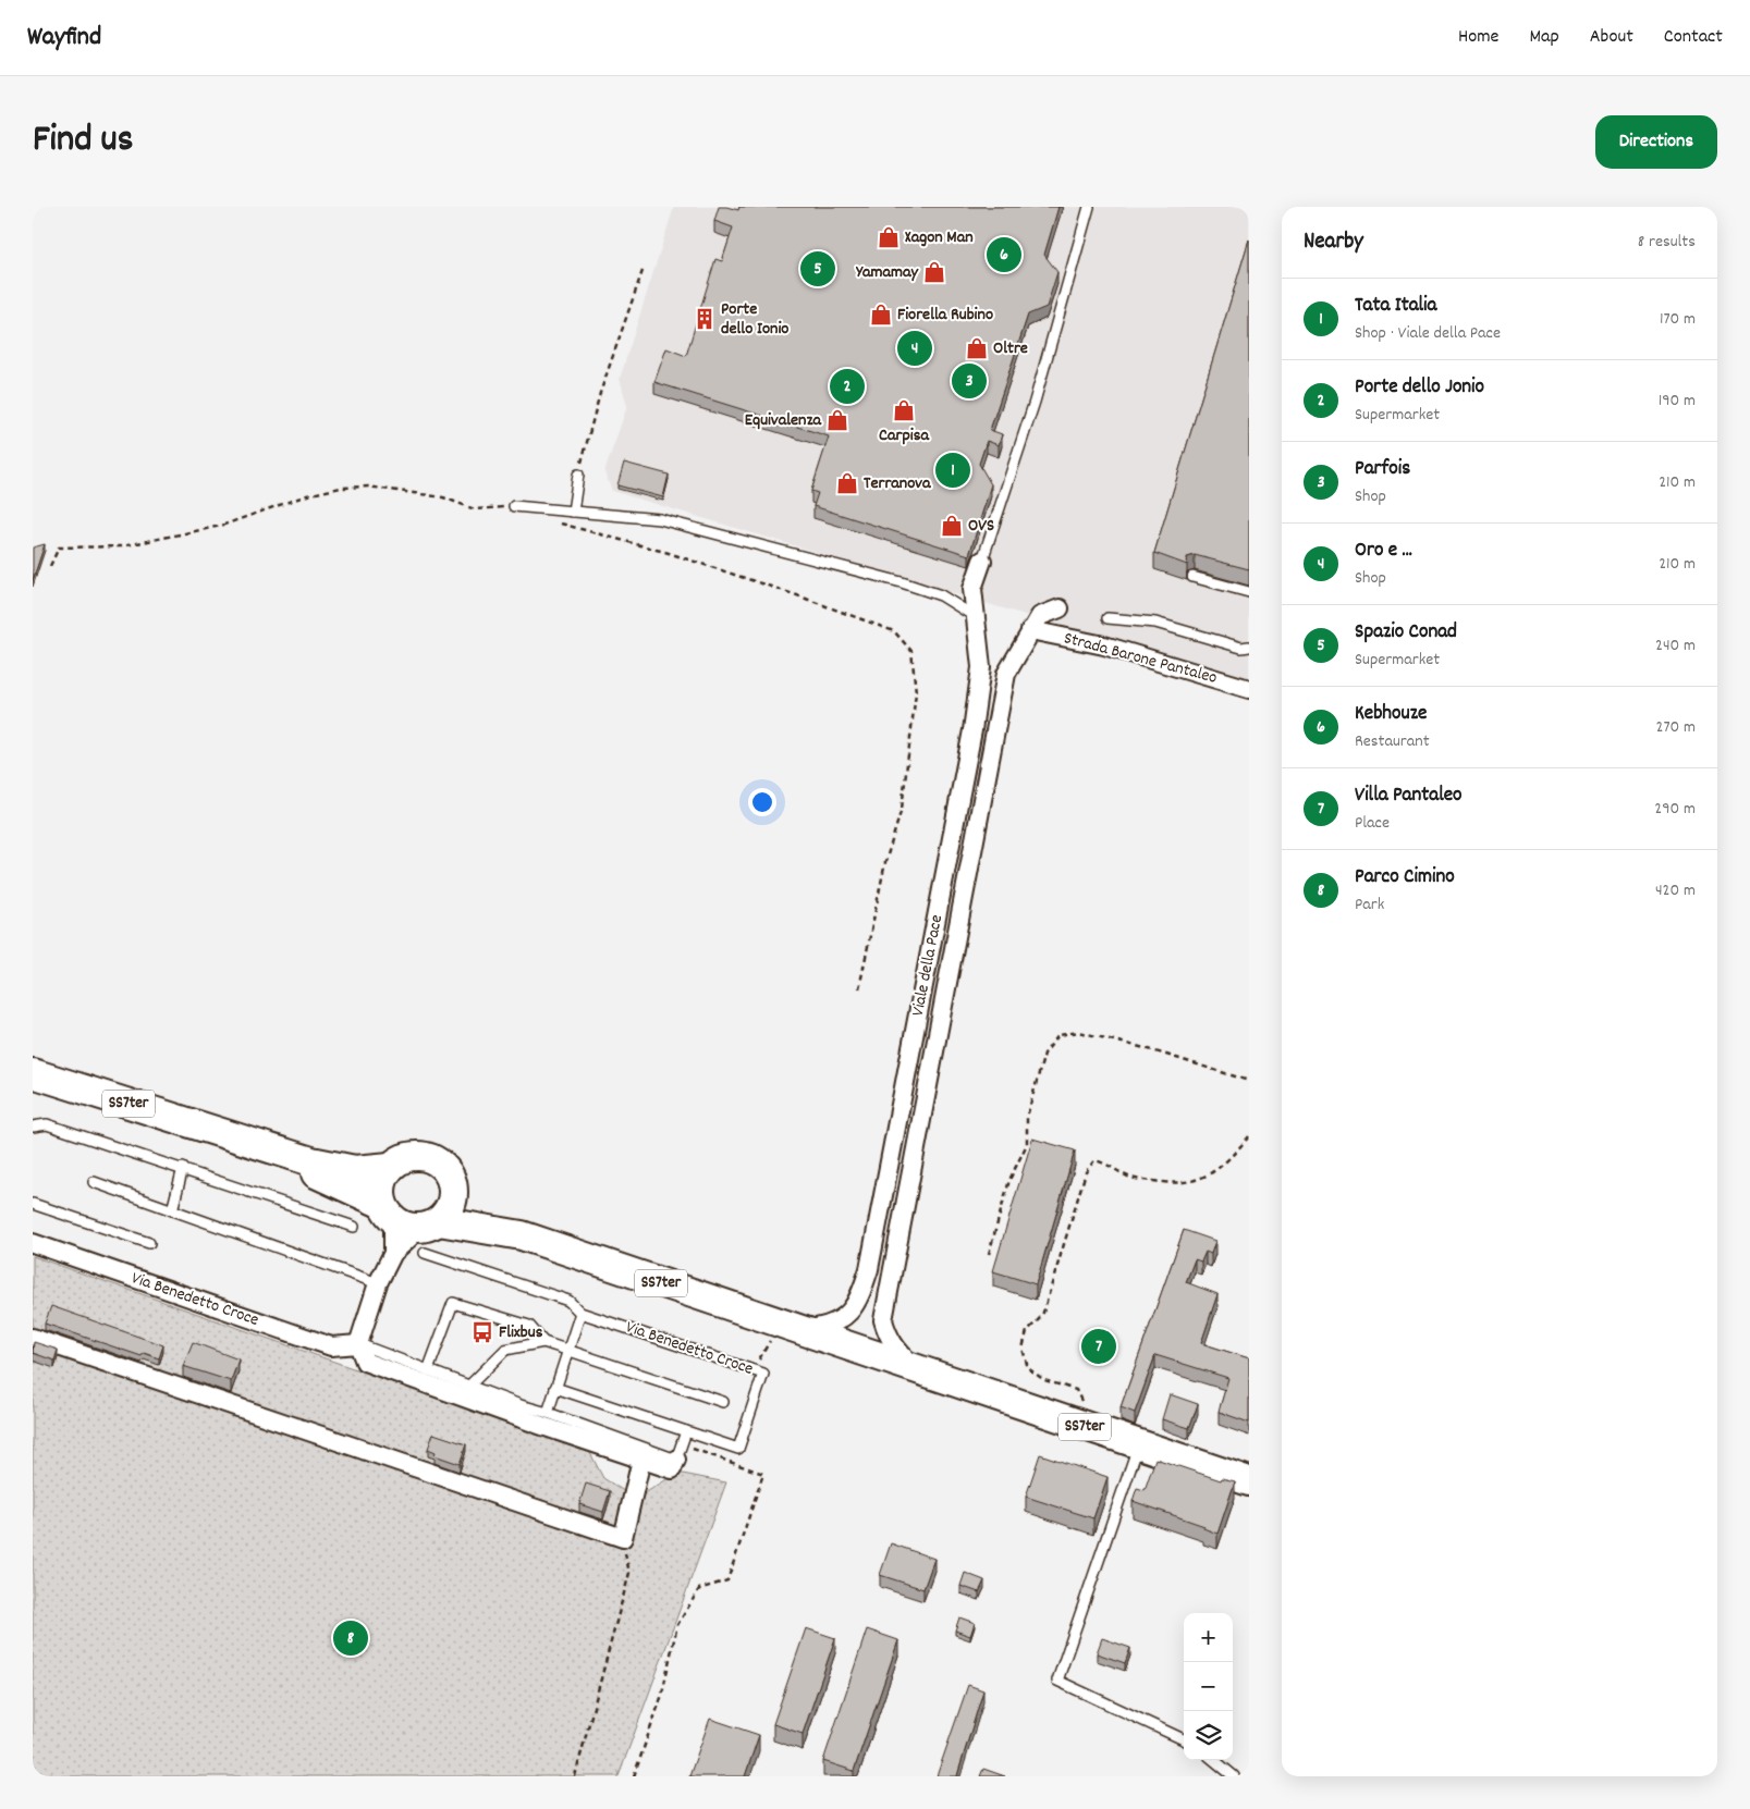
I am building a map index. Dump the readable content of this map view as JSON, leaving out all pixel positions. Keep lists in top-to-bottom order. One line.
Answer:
{"streets":{"main road":["SS7ter"],"street":["Strada Barone Pantaleo","Viale della Pace","Via Benedetto Croce"]},"crossings":[["Strada Barone Pantaleo","Viale della Pace"],["Viale della Pace","SS7ter"]],"places":{"shop":["Xagon Man","Yamamay","Fiorella Rubino","Oltre","Carpisa","Equivalenza","Terranova","OVS"],"building":["Porte dello Ionio"],"bus stop":["Flixbus"]},"page":{"header":"Wayfind","nav":["Home","Map","About","Contact"],"title":"Find us","buttons":"Directions","heading":["Nearby","8 results"],"pins":["6","5","4","3","2","1","7","8"],"list":[{"mark":"1","name":"Tata Italia","note":"Shop · Viale della Pace","value":"170 m"},{"mark":"2","name":"Porte dello Jonio","note":"Supermarket","value":"190 m"},{"mark":"3","name":"Parfois","note":"Shop","value":"210 m"},{"mark":"4","name":"Oro e ...","note":"Shop","value":"210 m"},{"mark":"5","name":"Spazio Conad","note":"Supermarket","value":"240 m"},{"mark":"6","name":"Kebhouze","note":"Restaurant","value":"270 m"},{"mark":"7","name":"Villa Pantaleo","note":"Place","value":"290 m"},{"mark":"8","name":"Parco Cimino","note":"Park","value":"420 m"}],"map_buttons":["+","−"]}}
